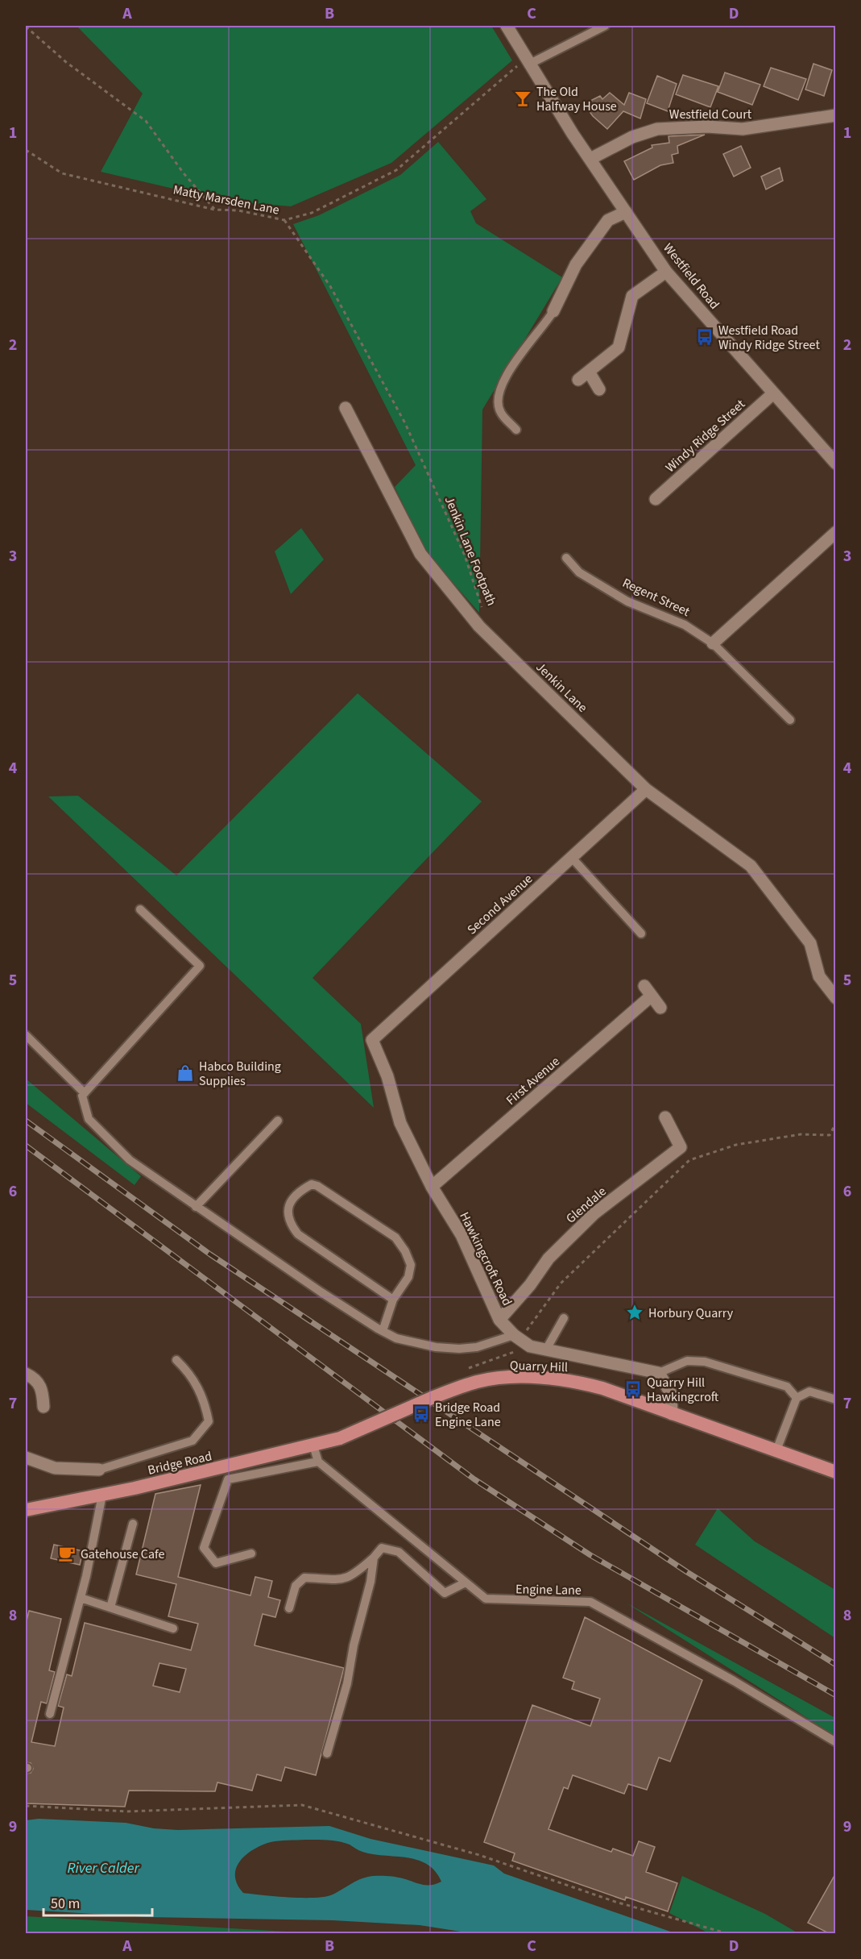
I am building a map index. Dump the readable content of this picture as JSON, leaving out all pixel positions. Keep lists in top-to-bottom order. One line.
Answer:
{"streets":{"highway":["Quarry Hill","Bridge Road"],"street":["Westfield Court","Westfield Road","Windy Ridge Street","Jenkin Lane","Second Avenue","First Avenue","Glendale","Hawkingcroft Road"],"lane":["Regent Street","Engine Lane"],"path":["Matty Marsden Lane","Jenkin Lane Footpath"]},"crossings":[["Westfield Court","Westfield Road"],["Matty Marsden Lane","Westfield Road"],["Matty Marsden Lane","Jenkin Lane Footpath"],["Westfield Road","Windy Ridge Street"],["Jenkin Lane","Second Avenue"],["Second Avenue","Hawkingcroft Road"],["First Avenue","Hawkingcroft Road"],["Glendale","Hawkingcroft Road"],["Quarry Hill","Bridge Road"]],"water":["River Calder"],"places":{"bar":["The Old Halfway House"],"bus stop":["Westfield Road Windy Ridge Street","Quarry Hill Hawkingcroft","Bridge Road Engine Lane"],"shop":["Habco Building Supplies"],"place":["Horbury Quarry"],"cafe":["Gatehouse Cafe"]},"scale_bar":"50 m","grid":{"columns":["A","B","C","D"],"rows":["1","2","3","4","5","6","7","8","9"]}}
